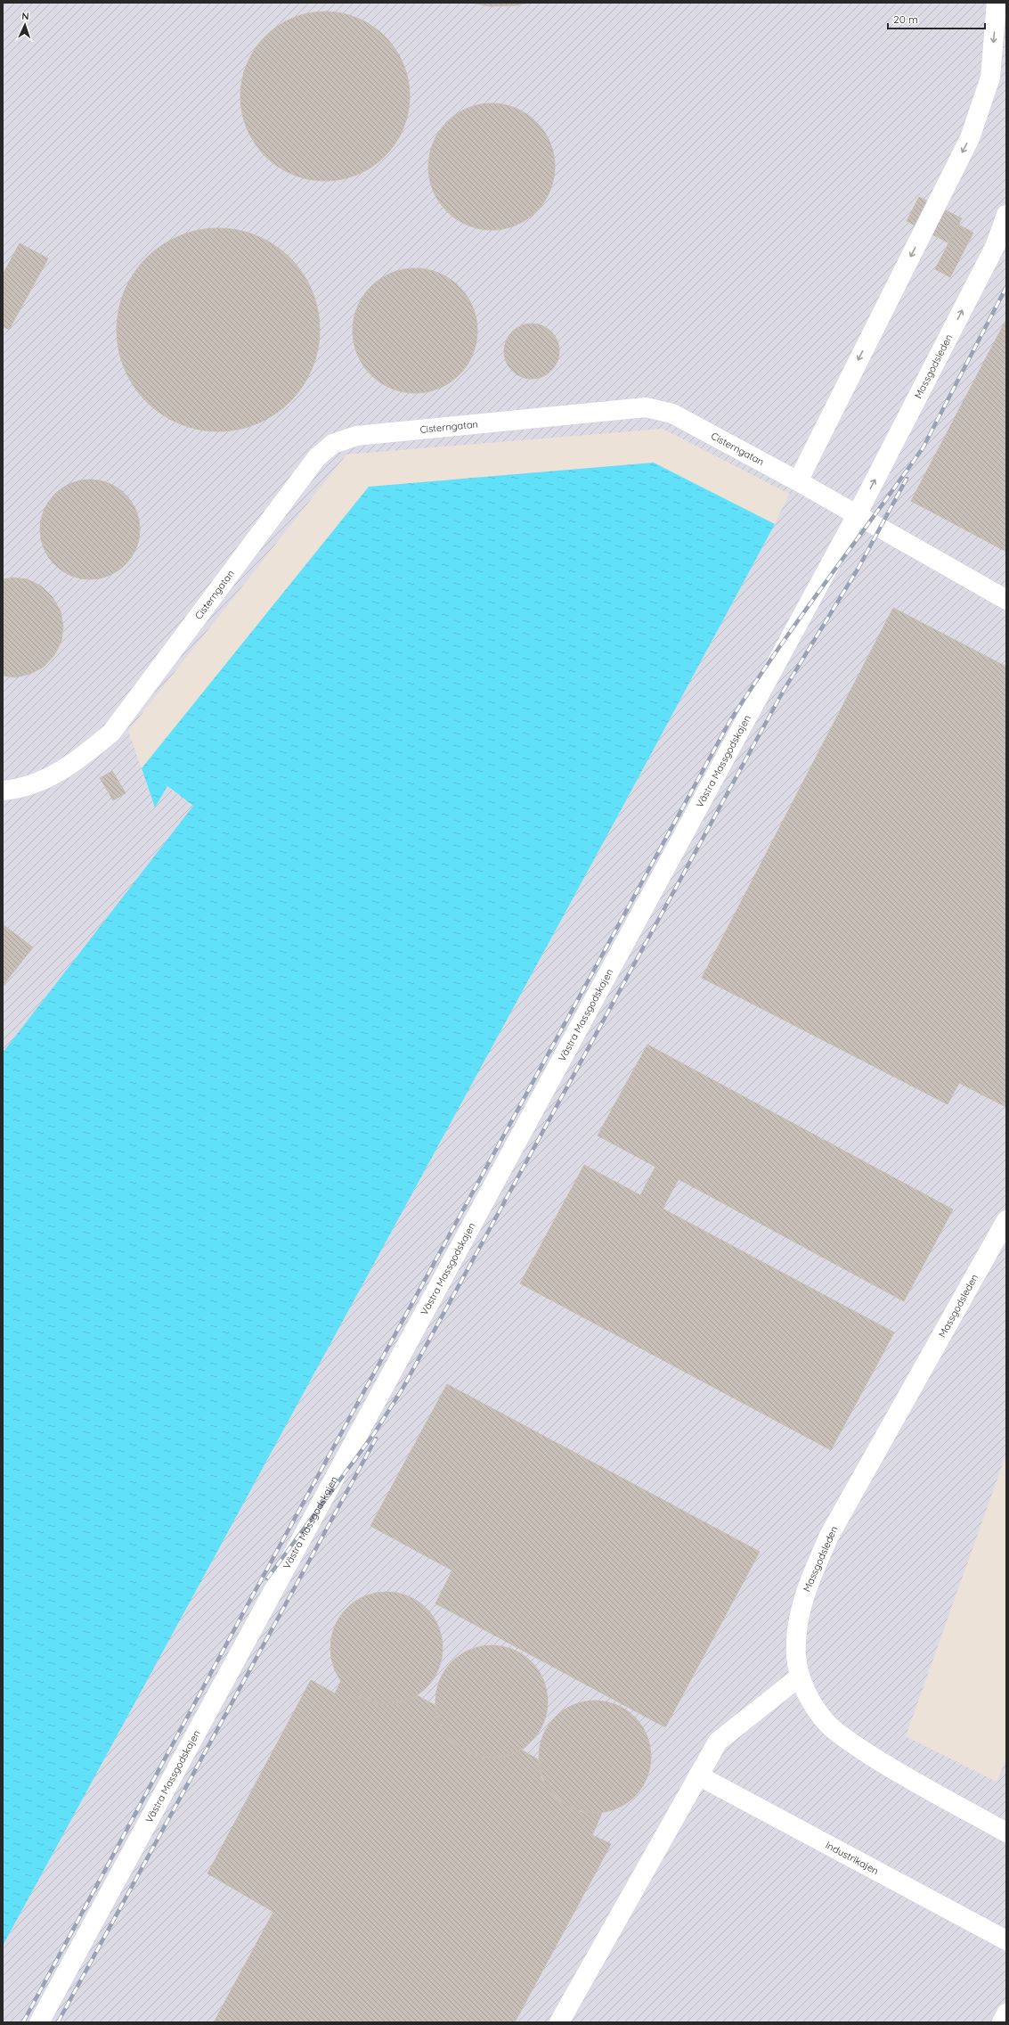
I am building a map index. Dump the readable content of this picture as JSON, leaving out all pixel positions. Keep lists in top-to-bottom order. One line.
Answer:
{"streets":{"lane":["Massgodsleden","Cisterngatan","Västra Massgodskajen","Industrikajen"]},"crossings":[["Massgodsleden","Cisterngatan"],["Massgodsleden","Västra Massgodskajen"],["Cisterngatan","Västra Massgodskajen"]],"scale_bar":"20 m","north":"top"}
